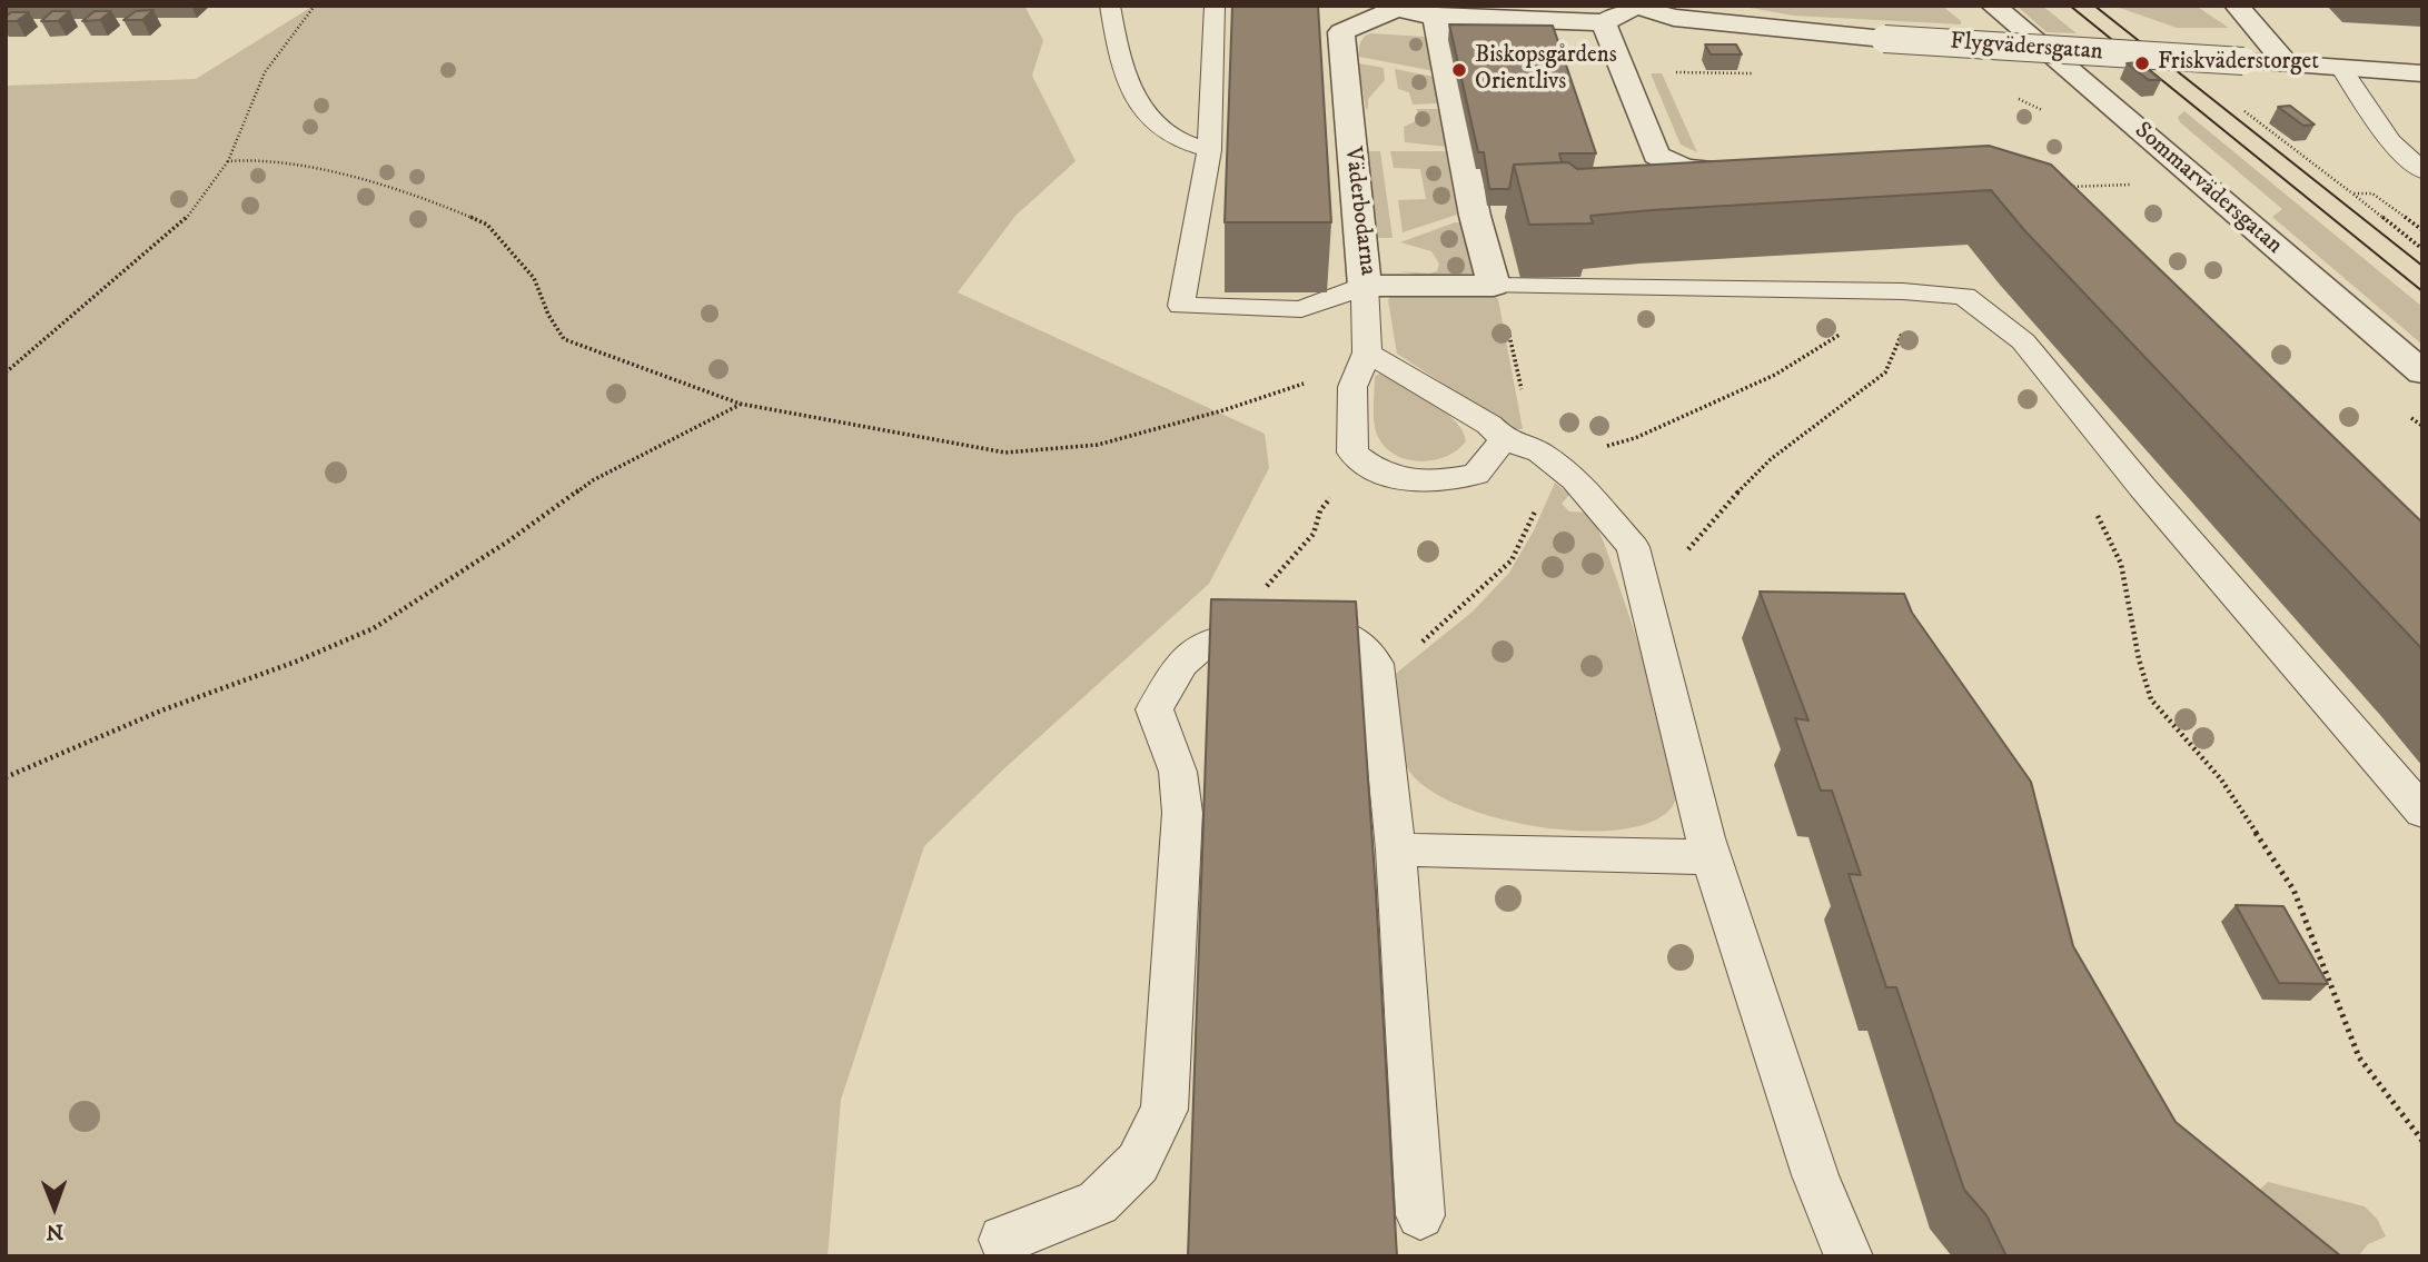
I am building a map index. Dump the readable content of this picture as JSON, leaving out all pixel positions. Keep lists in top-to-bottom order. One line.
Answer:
{"streets":{"street":["Flygvädersgatan","Sommarvädersgatan","Väderbodarna"]},"places":["Friskväderstorget","Biskopsgårdens Orientlivs"],"north":"bottom"}
